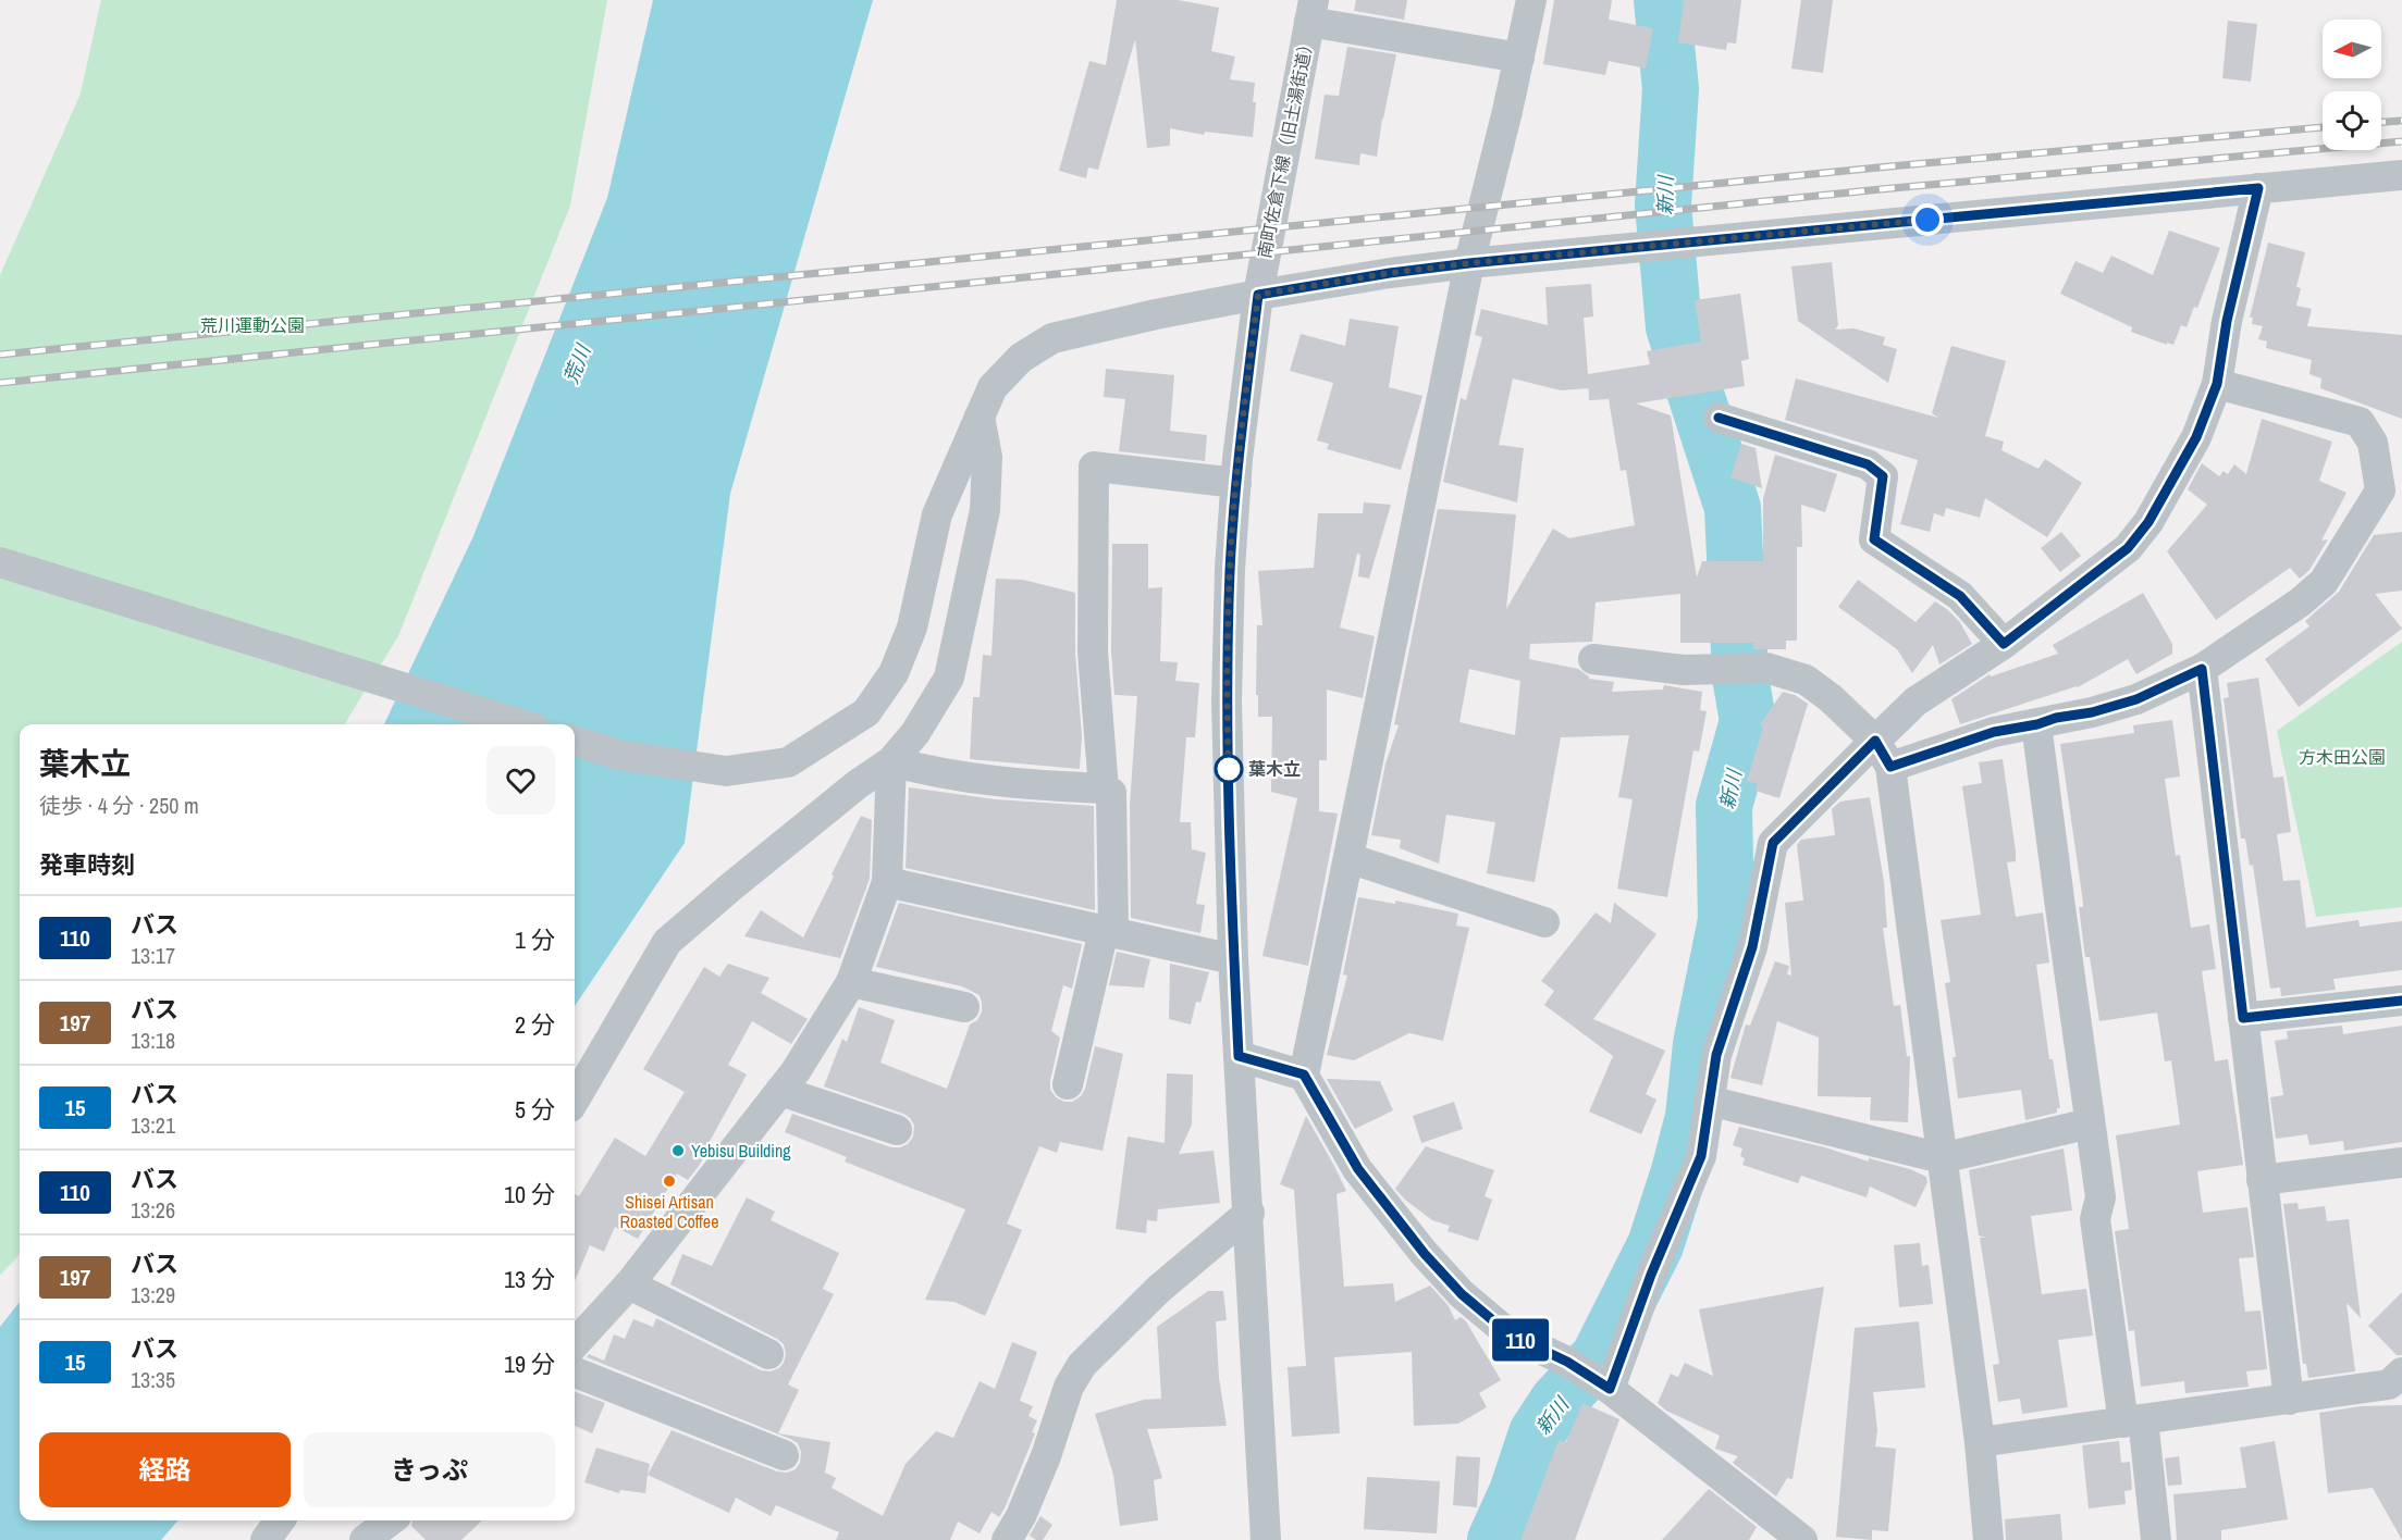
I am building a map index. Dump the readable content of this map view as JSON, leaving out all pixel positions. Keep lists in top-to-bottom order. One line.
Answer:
{"streets":{"street":["南町佐倉下線（旧土湯街道）"]},"water":["新川","荒川"],"parks":["荒川運動公園","方木田公園"],"places":["葉木立","Yebisu Building","Shisei Artisan Roasted Coffee"],"lines":["bus line 110"],"north":"left","page":{"on_map":"110","heading":[["葉木立","徒歩 · 4 分 · 250 m"],"発車時刻"],"list":[{"mark":"110","name":"バス","note":"13:17","value":"1 分"},{"mark":"197","name":"バス","note":"13:18","value":"2 分"},{"mark":"15","name":"バス","note":"13:21","value":"5 分"},{"mark":"110","name":"バス","note":"13:26","value":"10 分"},{"mark":"197","name":"バス","note":"13:29","value":"13 分"},{"mark":"15","name":"バス","note":"13:35","value":"19 分"}],"buttons":["経路","きっぷ"]}}
